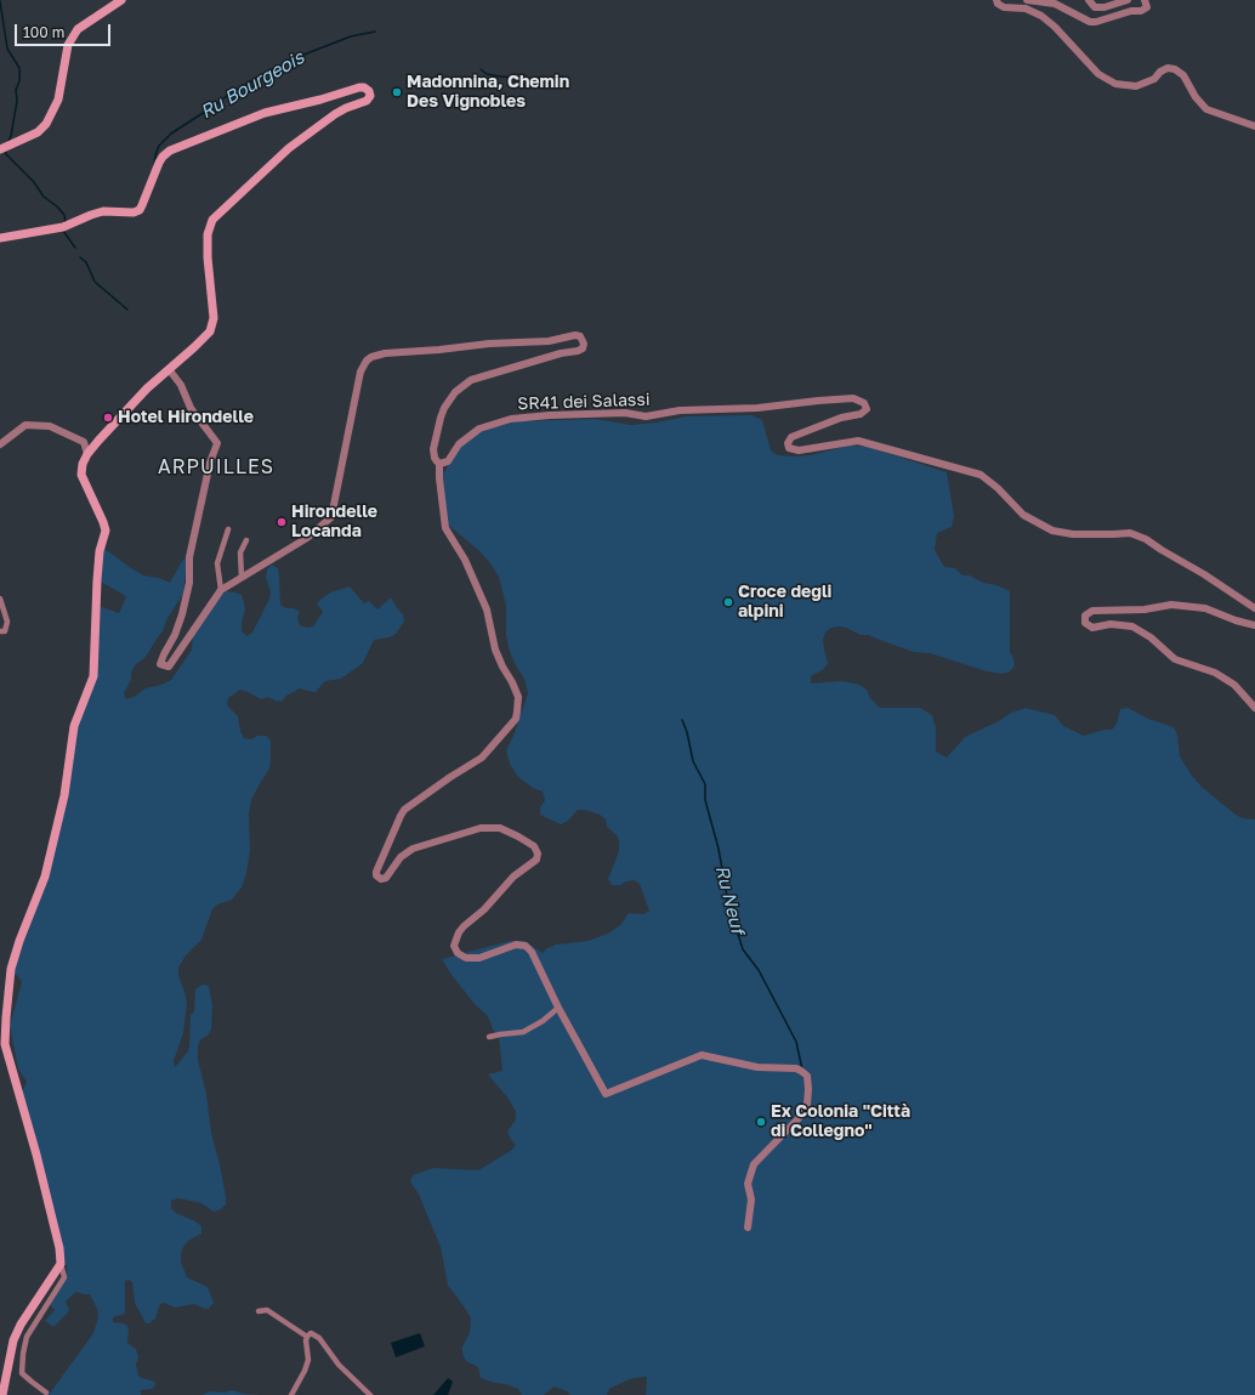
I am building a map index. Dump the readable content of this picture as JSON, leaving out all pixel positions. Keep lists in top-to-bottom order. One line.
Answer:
{"streets":{"street":["SR41 dei Salassi"]},"districts":["ARPUILLES"],"water":["Ru Bourgeois","Ru Neuf"],"places":["Madonnina, Chemin Des Vignobles","Hotel Hirondelle","Hirondelle Locanda","Croce degli alpini","Ex Colonia \"Città di Collegno\""],"scale_bar":"100 m"}
